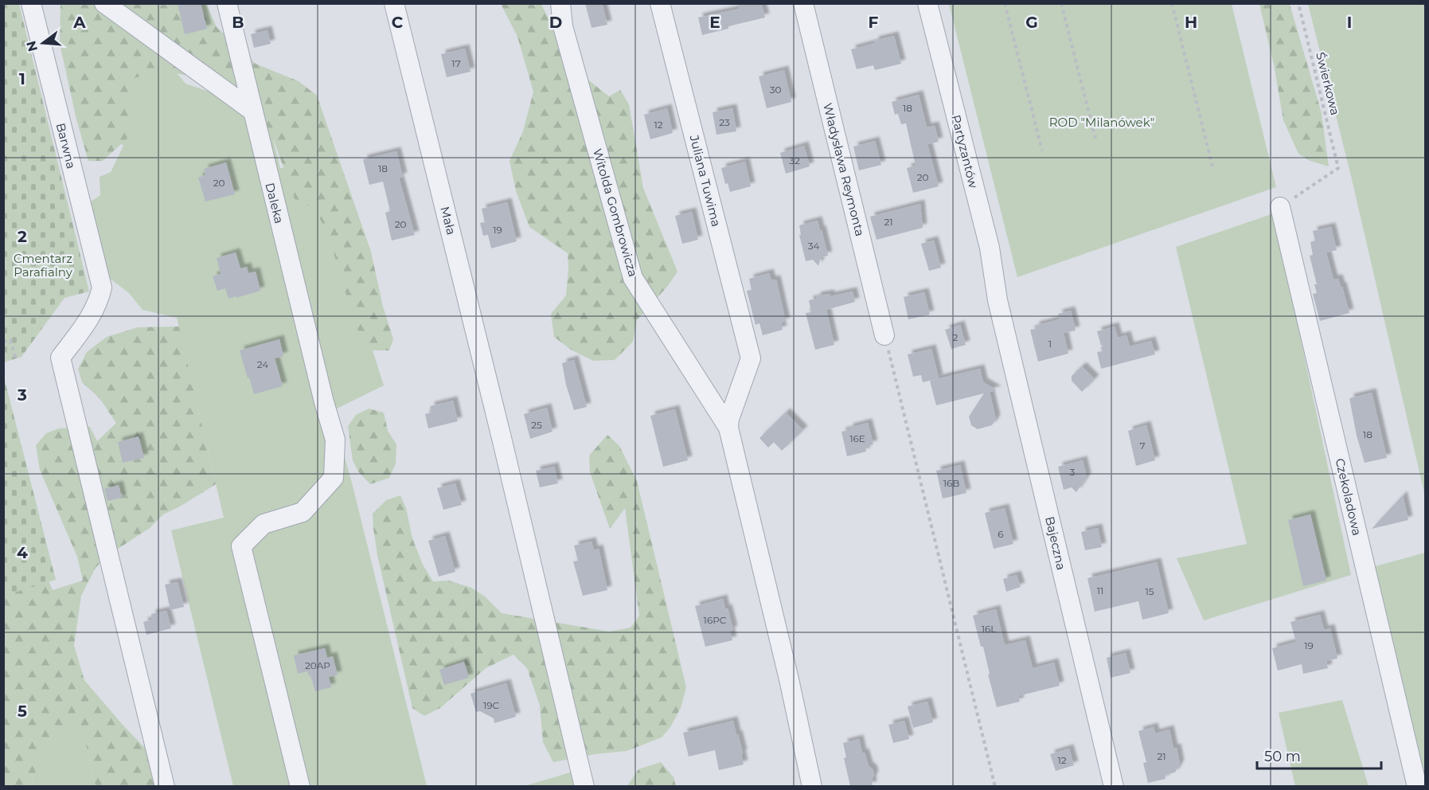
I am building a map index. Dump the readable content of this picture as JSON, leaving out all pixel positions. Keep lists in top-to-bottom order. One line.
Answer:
{"streets":{"street":["Barwna","Partyzantów","Władysława Reymonta","Juliana Tuwima","Daleka","Witolda Gombrowicza","Mała","Czekoladowa","Bajeczna"],"path":["Świerkowa"]},"crossings":[["Świerkowa","Czekoladowa"],["Partyzantów","Bajeczna"],["Juliana Tuwima","Witolda Gombrowicza"]],"parks":["ROD \"Milanówek\"","Cmentarz Parafialny"],"house_numbers":["17","30","18","23","12","32","18","20","20","21","20","19","34","2","1","24","25","18","16E","7","3","16B","6","11","15","16PC","16L","19","20AP","19C","21","12"],"scale_bar":"50 m","north":"left","grid":{"columns":["A","B","C","D","E","F","G","H","I"],"rows":["1","2","3","4","5"]}}
